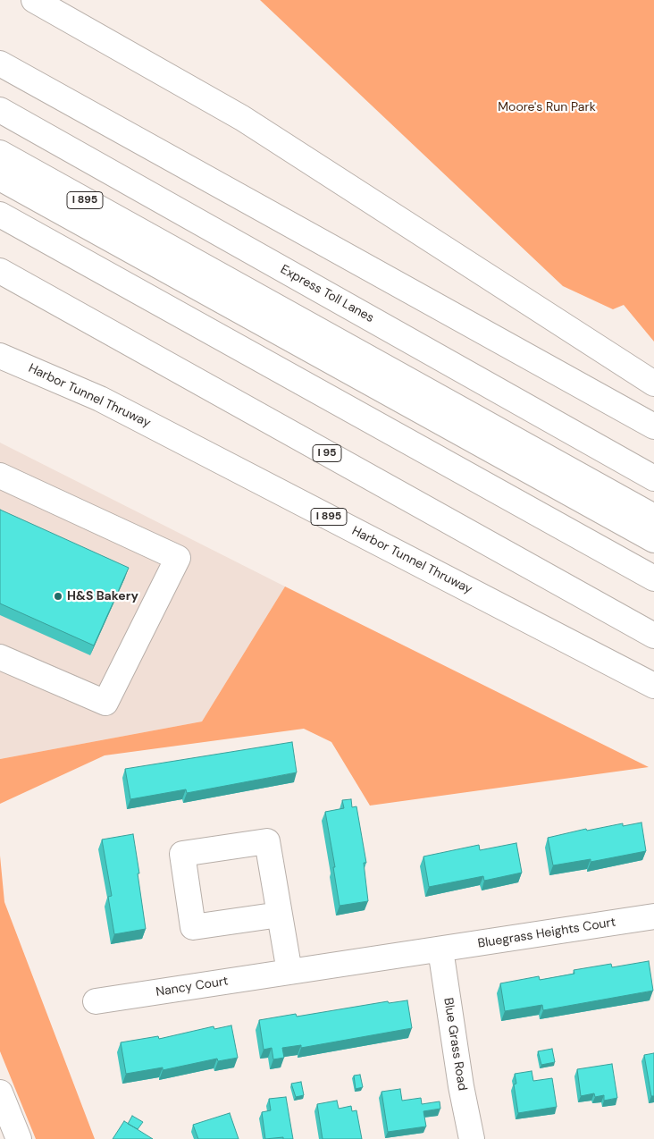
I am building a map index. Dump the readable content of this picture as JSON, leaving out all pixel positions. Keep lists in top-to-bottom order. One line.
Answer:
{"streets":{"main road":["I 895","Express Toll Lanes","Harbor Tunnel Thruway","I 95","Bluegrass Heights Court","Nancy Court","Blue Grass Road"]},"crossings":[["Bluegrass Heights Court","Nancy Court"],["Bluegrass Heights Court","Blue Grass Road"],["Nancy Court","Blue Grass Road"]],"parks":["Moore's Run Park"],"places":["H&S Bakery"]}
